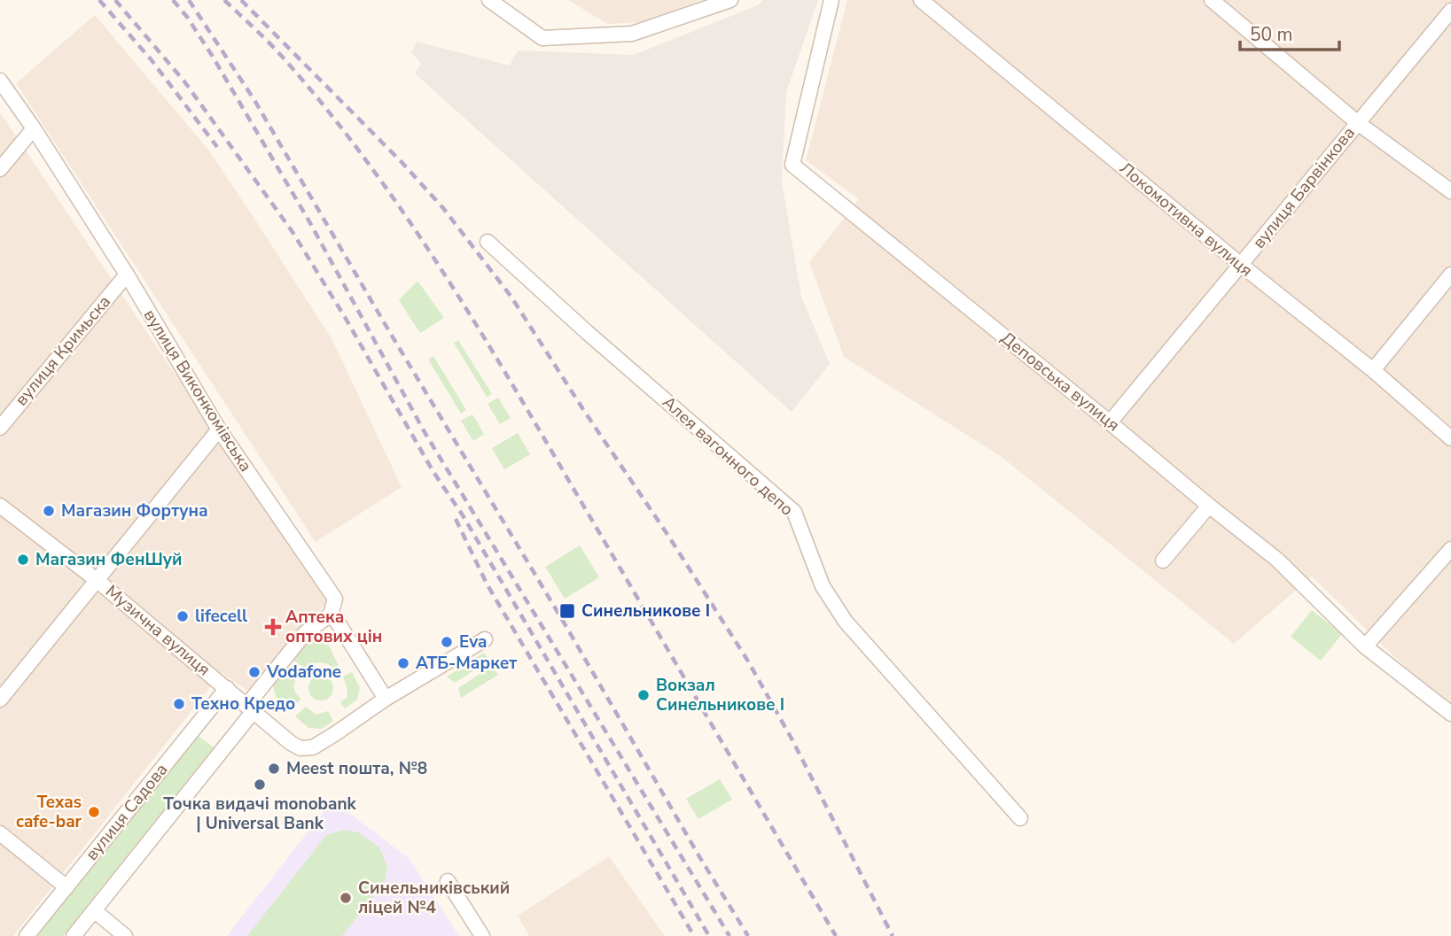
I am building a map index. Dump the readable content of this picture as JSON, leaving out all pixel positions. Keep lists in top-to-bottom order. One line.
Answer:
{"streets":{"street":["вулиця Барвінкова","Локомотивна вулиця","вулиця Кримьска","Деповська вулиця","вулиця Виконкомівська","Алея вагонного депо","Музична вулиця","вулиця Садова"]},"crossings":[["вулиця Барвінкова","Локомотивна вулиця"],["вулиця Барвінкова","Деповська вулиця"],["вулиця Кримьска","вулиця Виконкомівська"],["вулиця Виконкомівська","Музична вулиця"],["вулиця Виконкомівська","вулиця Садова"],["Музична вулиця","вулиця Садова"]],"places":{"other":["Магазин Фортуна","Магазин ФенШуй","lifecell","Eva","АТБ-Маркет","Vodafone","Вокзал Синельникове І","Техно Кредо","Meest пошта, №8","Точка видачі monobank | Universal Bank","Texas cafe-bar","Синельниківський ліцей №4"],"transit":["Синельникове І"],"health":["Аптека оптових цін"]},"scale_bar":"50 m"}
